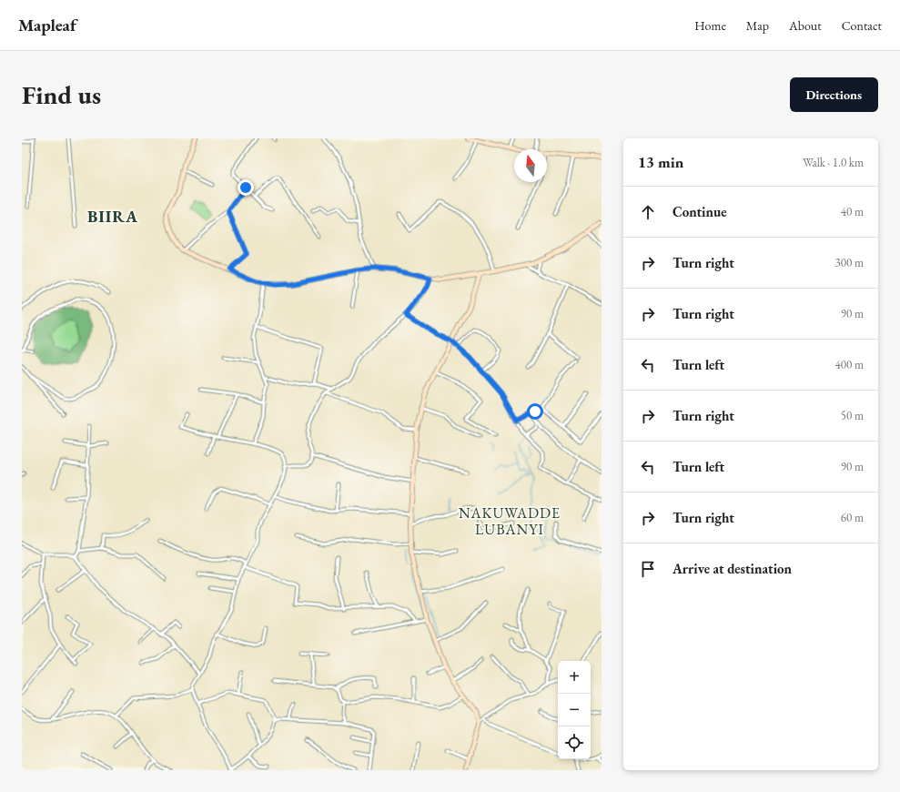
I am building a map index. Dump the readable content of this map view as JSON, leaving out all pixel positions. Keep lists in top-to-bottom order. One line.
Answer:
{"districts":["BIIRA","NAKUWADDE LUBANYI"],"north":"top","page":{"header":"Mapleaf","nav":["Home","Map","About","Contact"],"buttons":"Directions","title":"Find us","heading":["13 min","Walk · 1.0 km"],"list":[["Continue","40 m"],["Turn right","300 m"],["Turn right","90 m"],["Turn left","400 m"],["Turn right","50 m"],["Turn left","90 m"],["Turn right","60 m"],"Arrive at destination"],"map_buttons":["+","−"]}}
